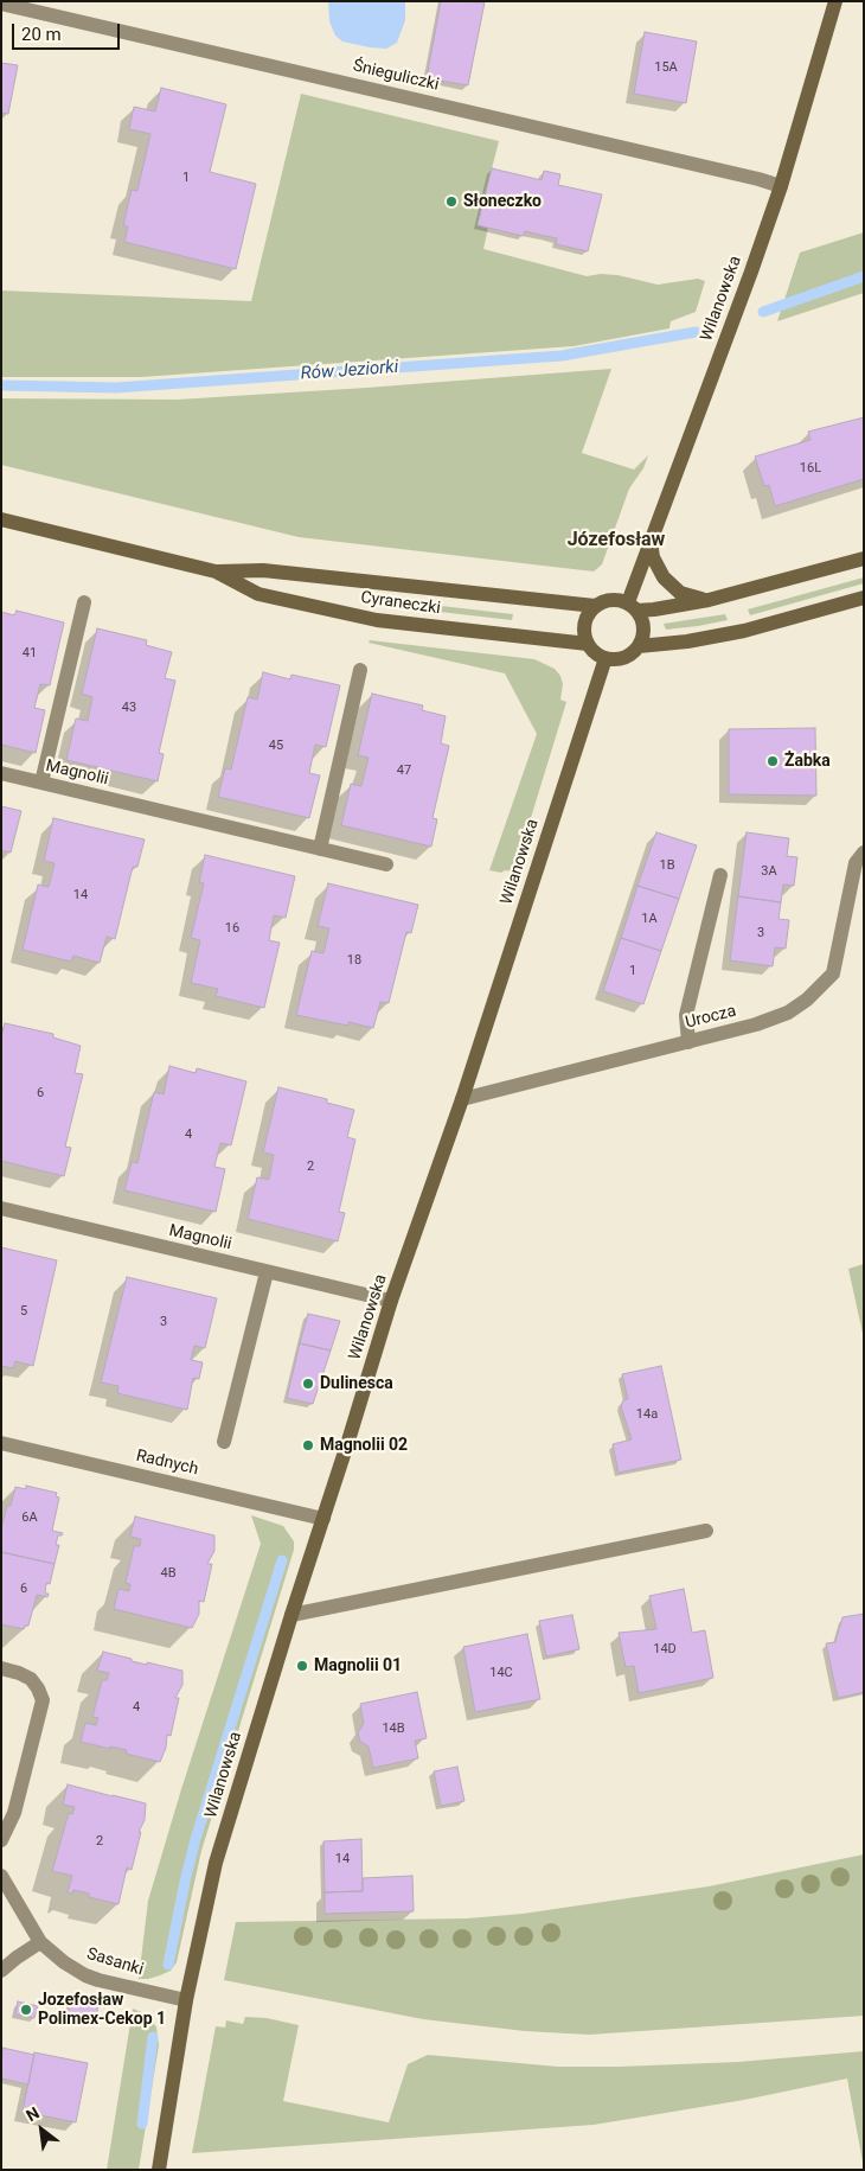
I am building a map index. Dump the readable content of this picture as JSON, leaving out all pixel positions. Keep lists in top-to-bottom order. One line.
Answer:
{"streets":{"street":["Śnieguliczki","Wilanowska","Cyraneczki","Magnolii","Urocza","Radnych","Sasanki"]},"crossings":[["Śnieguliczki","Wilanowska"],["Wilanowska","Cyraneczki"],["Wilanowska","Magnolii"],["Wilanowska","Urocza"],["Wilanowska","Radnych"],["Wilanowska","Sasanki"]],"districts":["Józefosław"],"water":["Rów Jeziorki"],"places":["Słoneczko","Żabka","Dulinesca","Magnolii 02","Magnolii 01","Jozefosław Polimex-Cekop 1"],"house_numbers":["15A","1","16L","41","43","45","47","1B","3A","14","1A","16","3","18","1","6","4","2","5","3","14a","6A","4B","6","14D","14C","4","14B","2","14"],"scale_bar":"20 m","north":"top left"}
